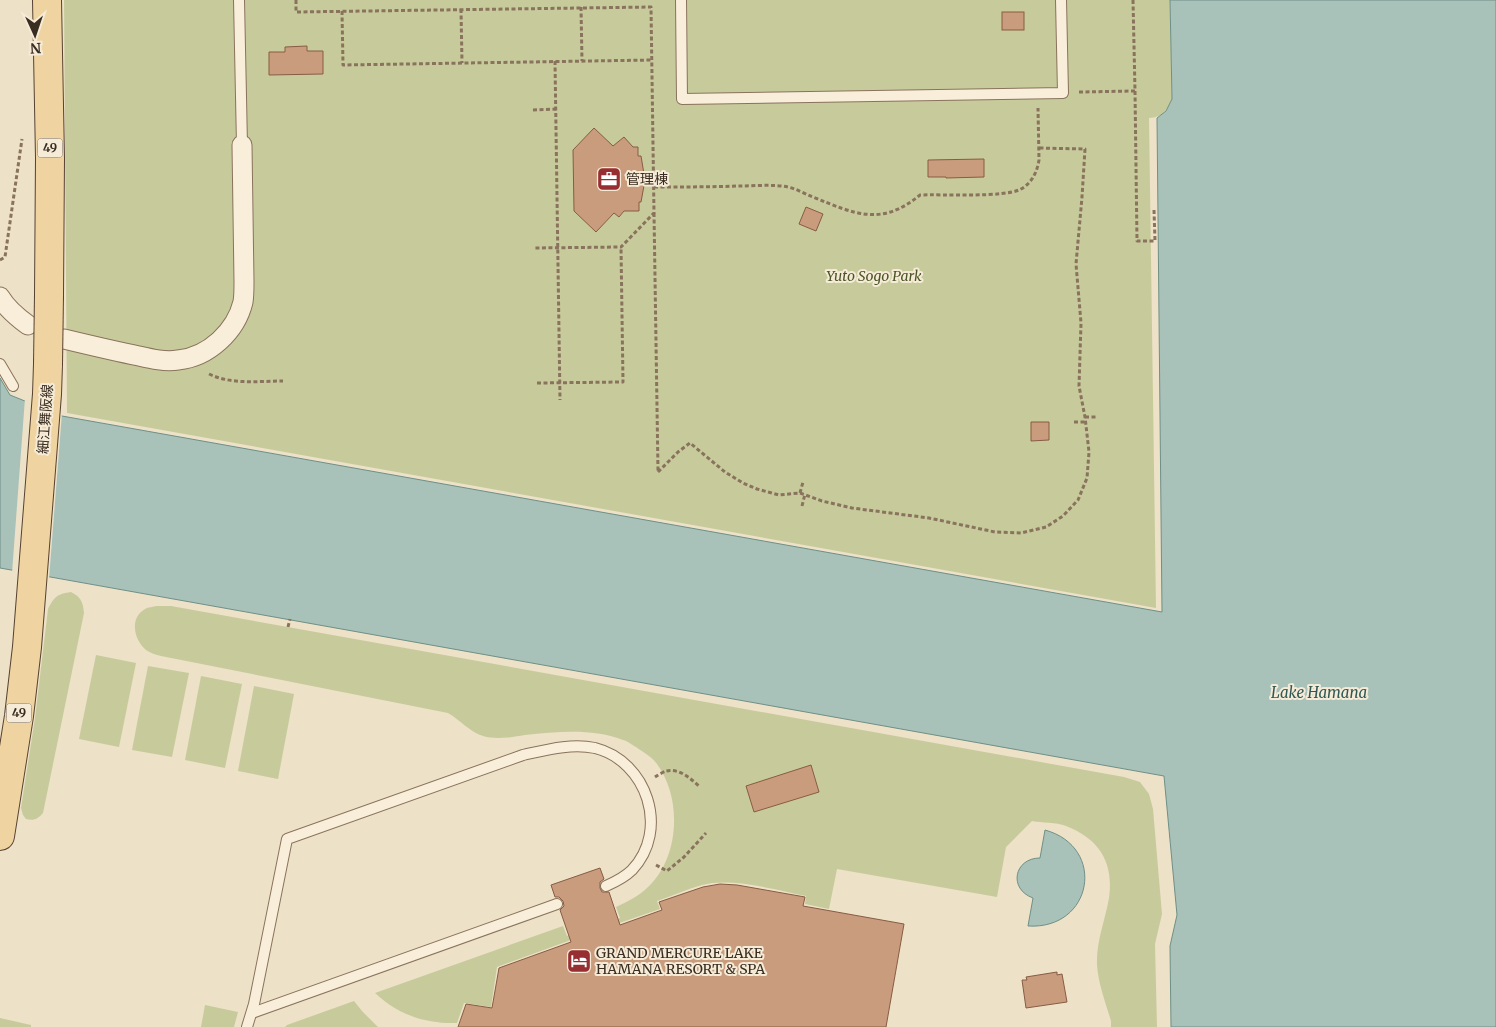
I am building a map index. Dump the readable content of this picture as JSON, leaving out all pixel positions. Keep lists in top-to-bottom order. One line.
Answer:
{"streets":{"main road":["49","細江舞阪線"]},"water":["Lake Hamana"],"parks":["Yuto Sogo Park"],"places":{"office":["管理棟"],"hotel":["GRAND MERCURE LAKE HAMANA RESORT & SPA"]},"north":"bottom"}
